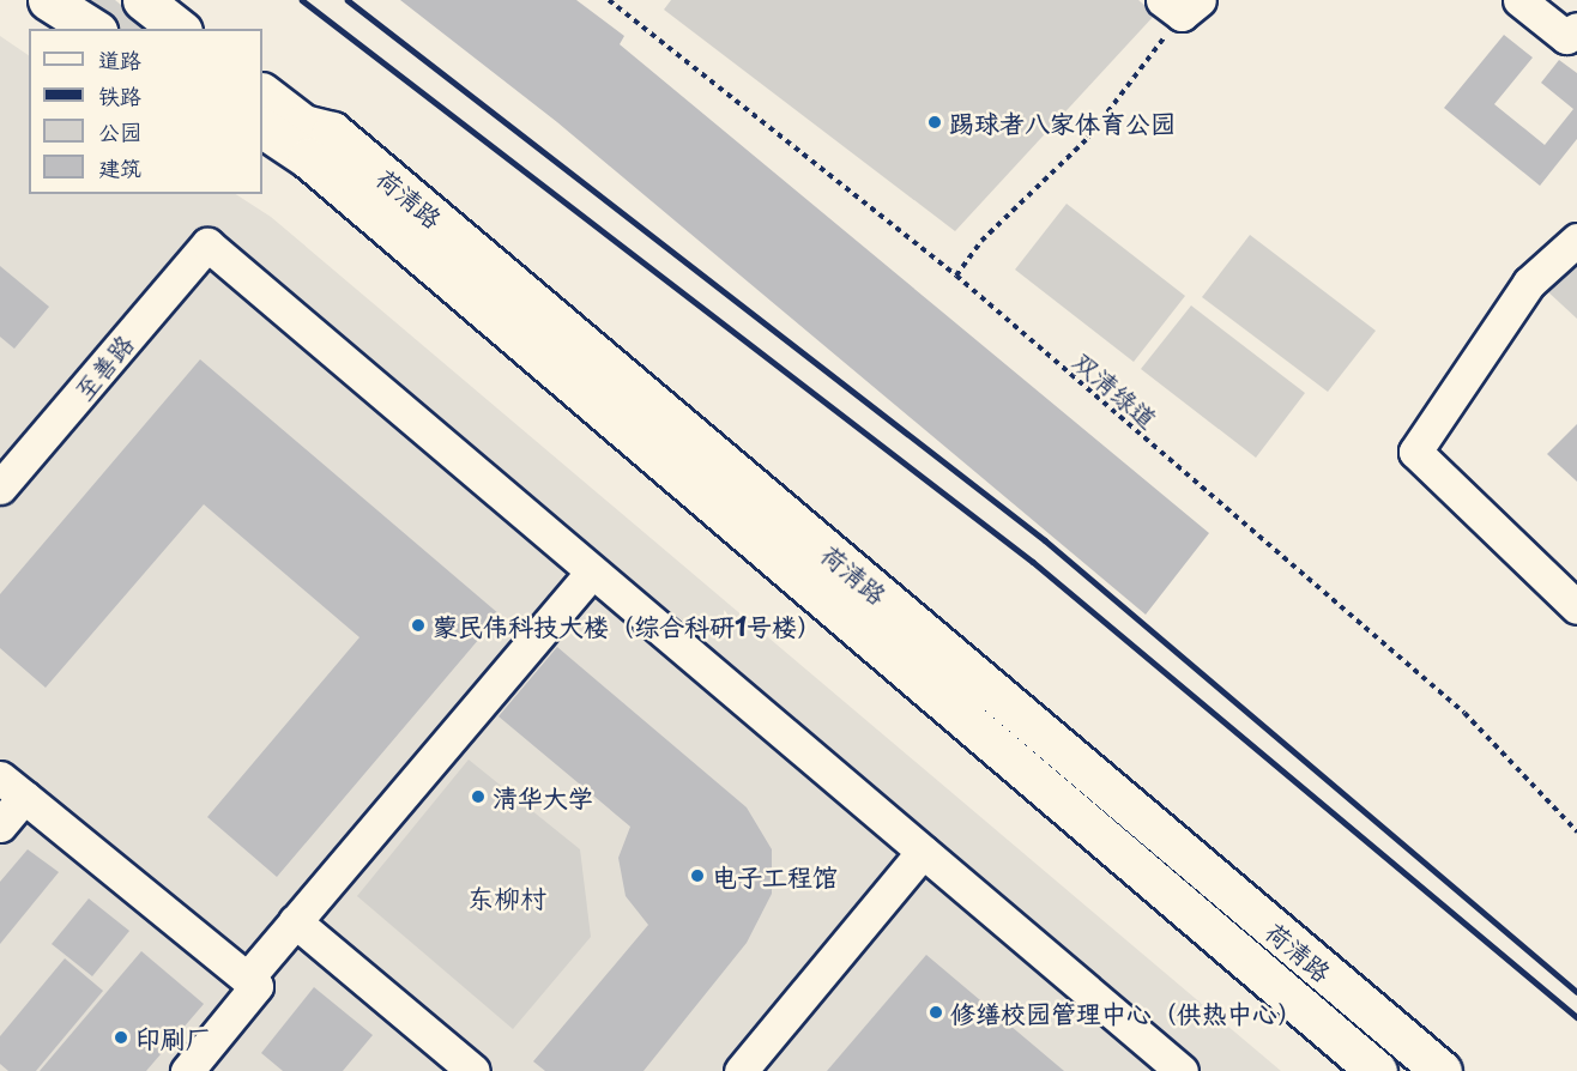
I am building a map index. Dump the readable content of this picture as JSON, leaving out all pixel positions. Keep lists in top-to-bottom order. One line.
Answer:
{"streets":{"main road":["荷清路"],"street":["至善路"],"path":["双清绿道"]},"districts":["东柳村"],"places":["踢球者八家体育公园","蒙民伟科技大楼（综合科研1号楼）","清华大学","电子工程馆","修缮校园管理中心（供热中心）","印刷厂"],"legend":["道路","铁路","公园","建筑"]}
